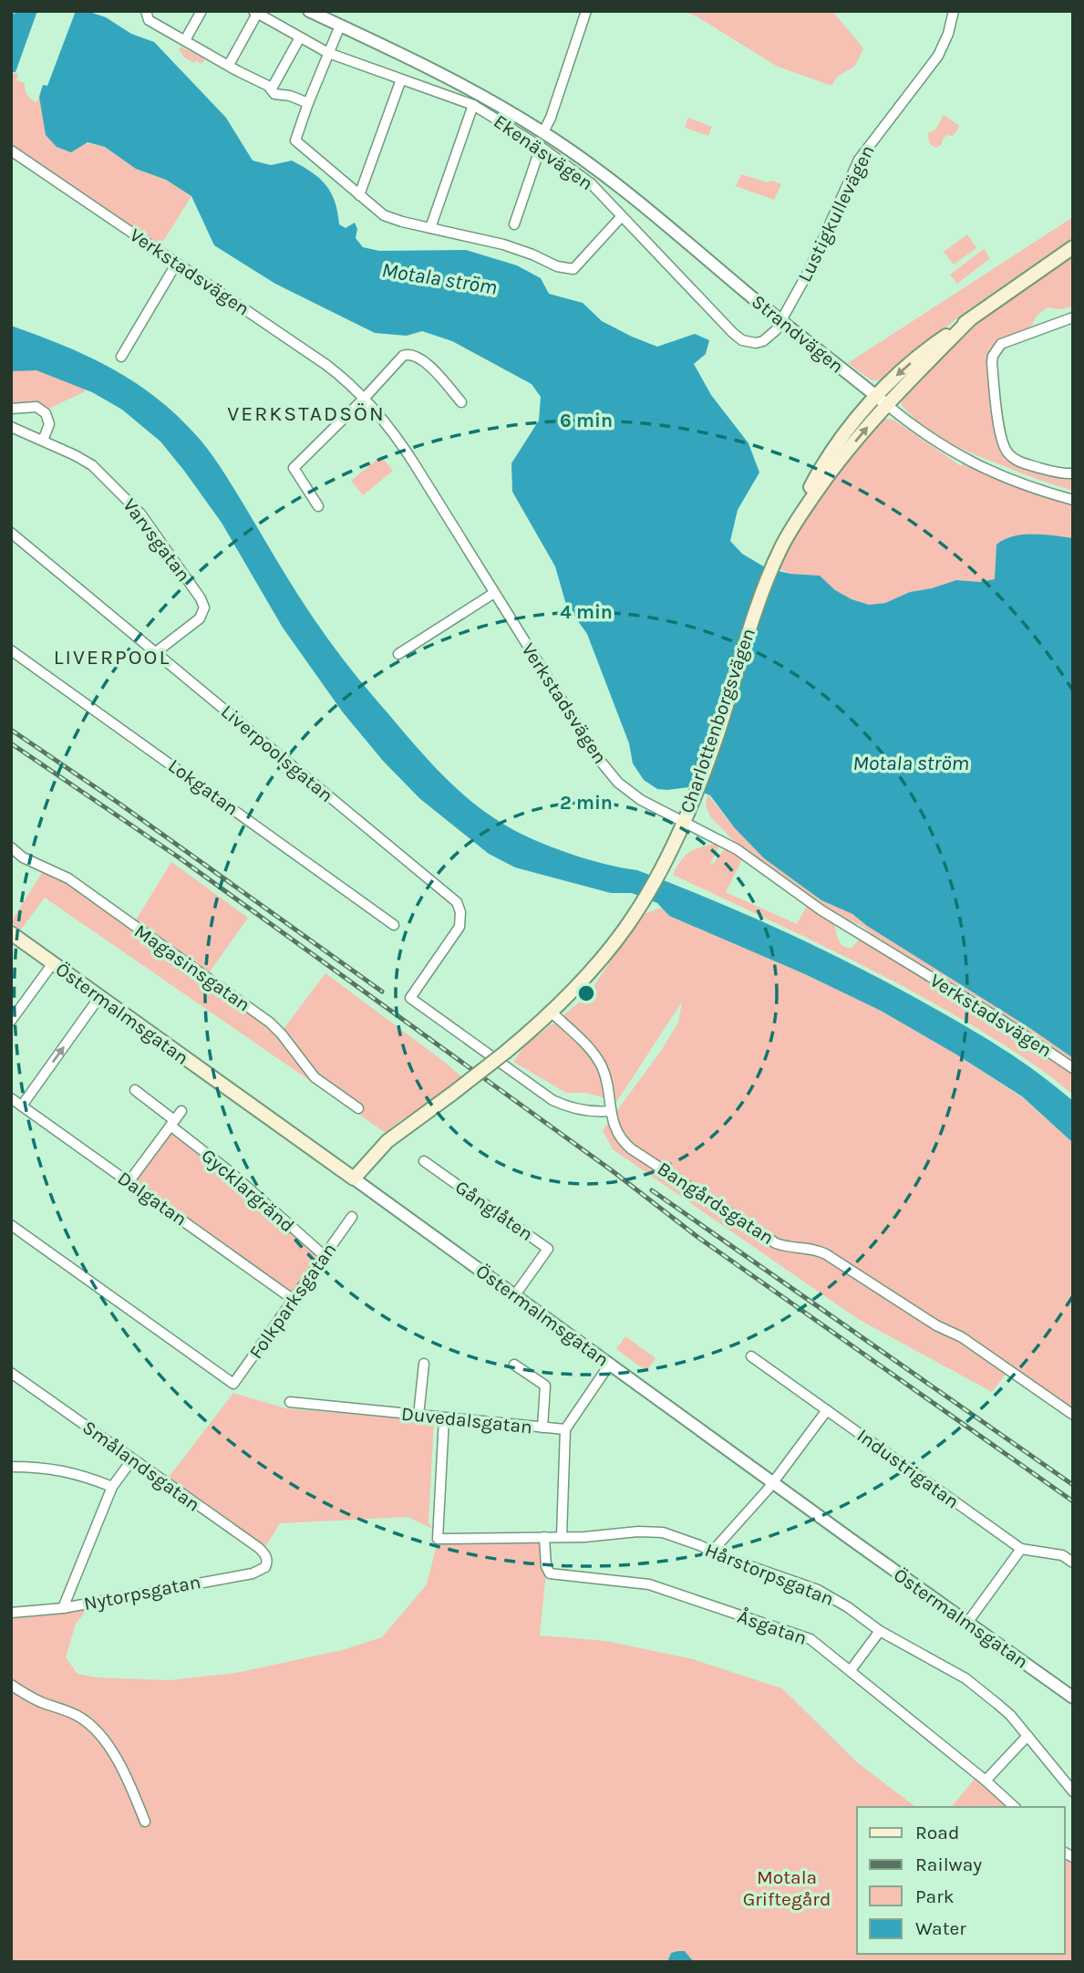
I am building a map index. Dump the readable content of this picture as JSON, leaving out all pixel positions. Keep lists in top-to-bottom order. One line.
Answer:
{"streets":{"main road":["Charlottenborgsvägen","Östermalmsgatan"],"street":["Ekenäsvägen","Lustigkullevägen","Verkstadsvägen","Strandvägen","Varvsgatan","Liverpoolsgatan","Lokgatan","Magasinsgatan","Gycklargränd","Dalgatan","Bangårdsgatan","Gånglåten","Folkparksgatan","Duvedalsgatan","Smålandsgatan","Industrigatan","Hårstorpsgatan","Nytorpsgatan","Åsgatan"]},"crossings":[["Ekenäsvägen","Lustigkullevägen"],["Ekenäsvägen","Strandvägen"],["Lustigkullevägen","Strandvägen"],["Verkstadsvägen","Charlottenborgsvägen"],["Strandvägen","Charlottenborgsvägen"],["Varvsgatan","Liverpoolsgatan"],["Charlottenborgsvägen","Östermalmsgatan"],["Charlottenborgsvägen","Bangårdsgatan"],["Liverpoolsgatan","Bangårdsgatan"],["Östermalmsgatan","Gånglåten"],["Gycklargränd","Folkparksgatan"],["Dalgatan","Folkparksgatan"],["Duvedalsgatan","Hårstorpsgatan"],["Smålandsgatan","Nytorpsgatan"],["Hårstorpsgatan","Åsgatan"]],"districts":["VERKSTADSÖN","LIVERPOOL"],"water":["Motala ström"],"parks":["Motala Griftegård"],"legend":["Road","Railway","Park","Water"],"rings":["6 min","4 min","2 min"]}
